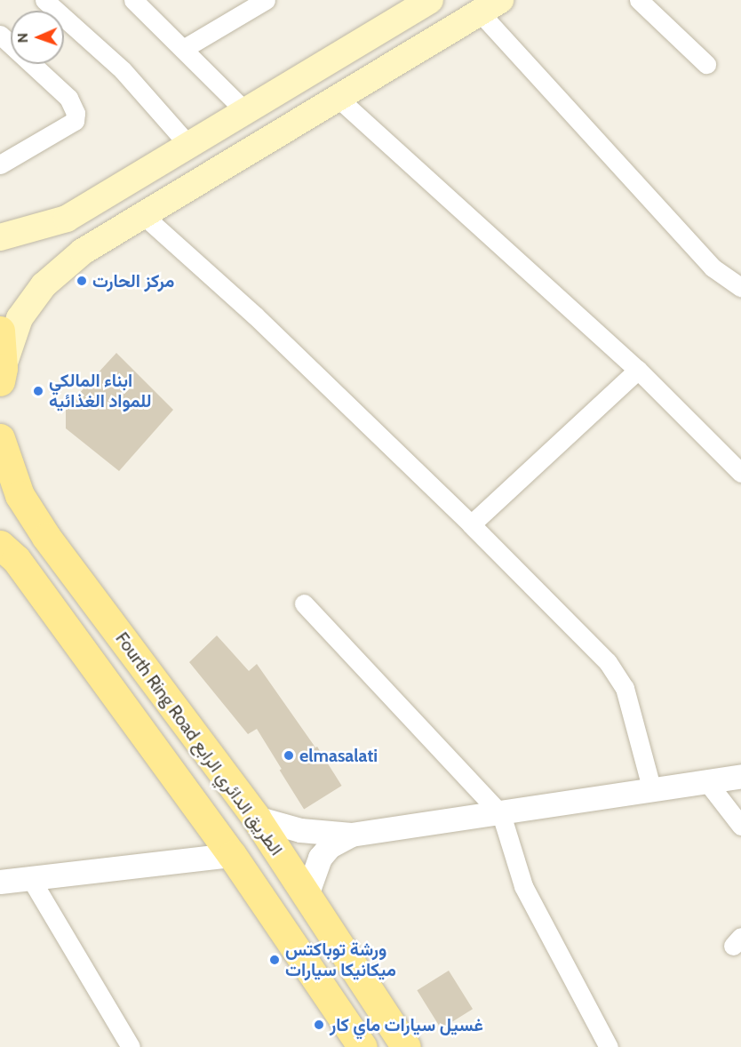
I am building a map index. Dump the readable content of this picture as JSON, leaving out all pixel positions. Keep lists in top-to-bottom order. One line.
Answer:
{"streets":{"main road":["Fourth Ring Road الطريق الدائري الرابع"]},"places":["مركز الحارت","ابناء المالكي للمواد الغذائيه","elmasalati","ورشة توباكتس ميكانيكا سيارات","غسيل سيارات ماي كار"],"north":"left"}
